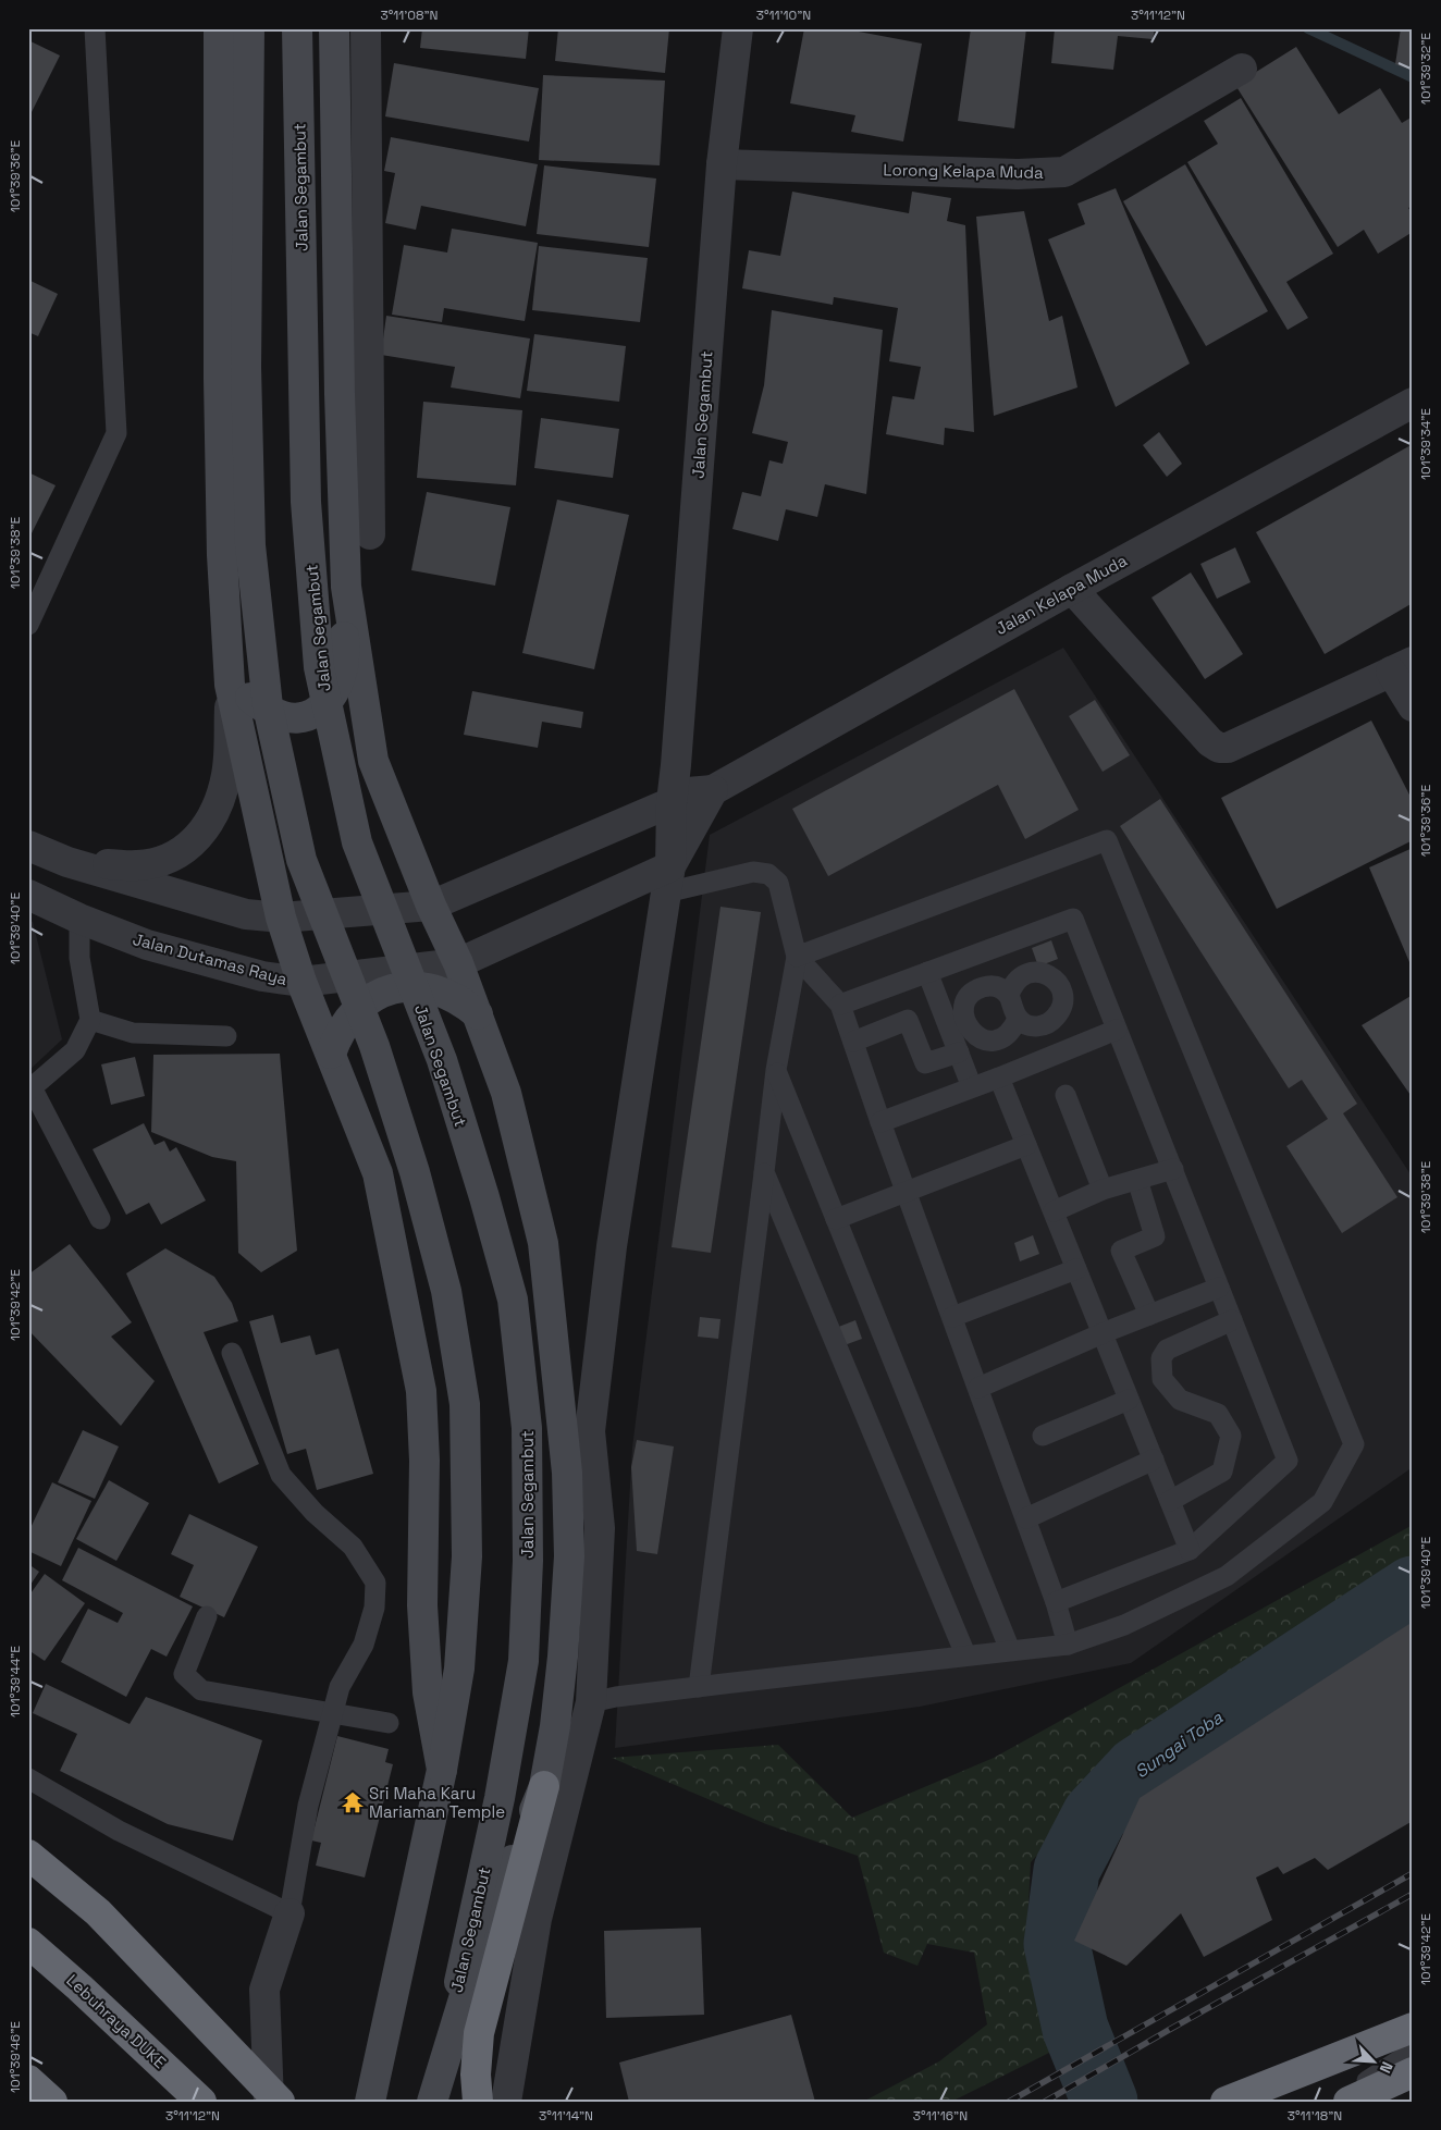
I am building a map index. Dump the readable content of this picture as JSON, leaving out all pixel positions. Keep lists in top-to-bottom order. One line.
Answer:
{"streets":{"highway":["Lebuhraya DUKE"],"main road":["Jalan Segambut"],"street":["Lorong Kelapa Muda","Jalan Kelapa Muda","Jalan Dutamas Raya"]},"crossings":[["Lorong Kelapa Muda","Jalan Segambut"],["Jalan Segambut","Jalan Kelapa Muda"],["Jalan Segambut","Jalan Dutamas Raya"]],"water":["Sungai Toba"],"places":{"temple":["Sri Maha Karu Mariaman Temple"]},"north":"bottom right","coordinates":["3°11'08\"N","3°11'10\"N","3°11'12\"N","101°39'32\"E","101°39'36\"E","101°39'34\"E","101°39'38\"E","101°39'40\"E","101°39'42\"E","101°39'44\"E","101°39'46\"E","3°11'14\"N","3°11'16\"N","3°11'18\"N"]}
